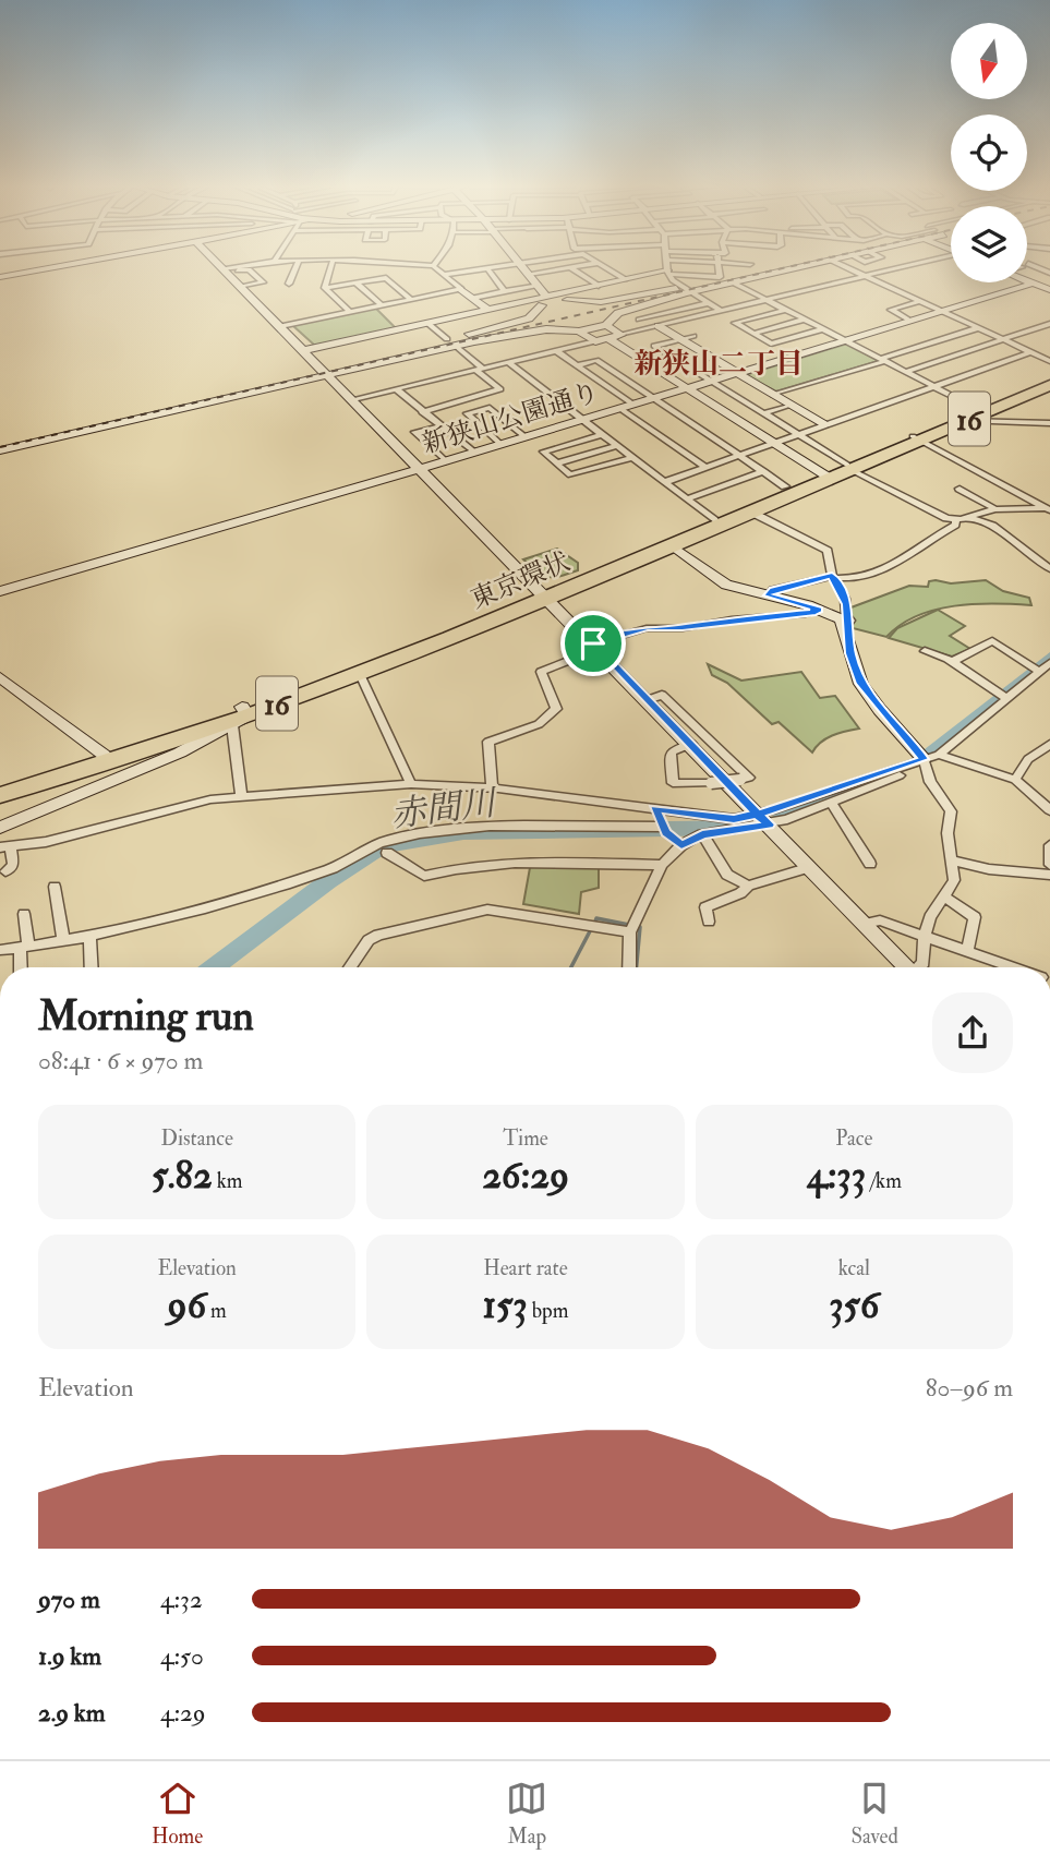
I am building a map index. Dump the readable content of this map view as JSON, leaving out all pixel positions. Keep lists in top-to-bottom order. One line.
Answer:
{"streets":{"highway":["16","東京環状"],"street":["新狭山公園通り"]},"districts":["新狭山二丁目"],"water":["赤間川"],"north":"bottom","page":{"heading":["Morning run","08:41 · 6 × 970 m"],"stats":[["Distance","5.82 km"],["Time","26:29"],["Pace","4:33 /km"],["Elevation","96 m"],["Heart rate","153 bpm"],["kcal","356"]],"chart":["Elevation","80–96 m"],"list":[{"name":"970 m","note":"4:32"},{"name":"1.9 km","note":"4:50"},{"name":"2.9 km","note":"4:29"}],"tabs":["Home","Map","Saved"]}}
